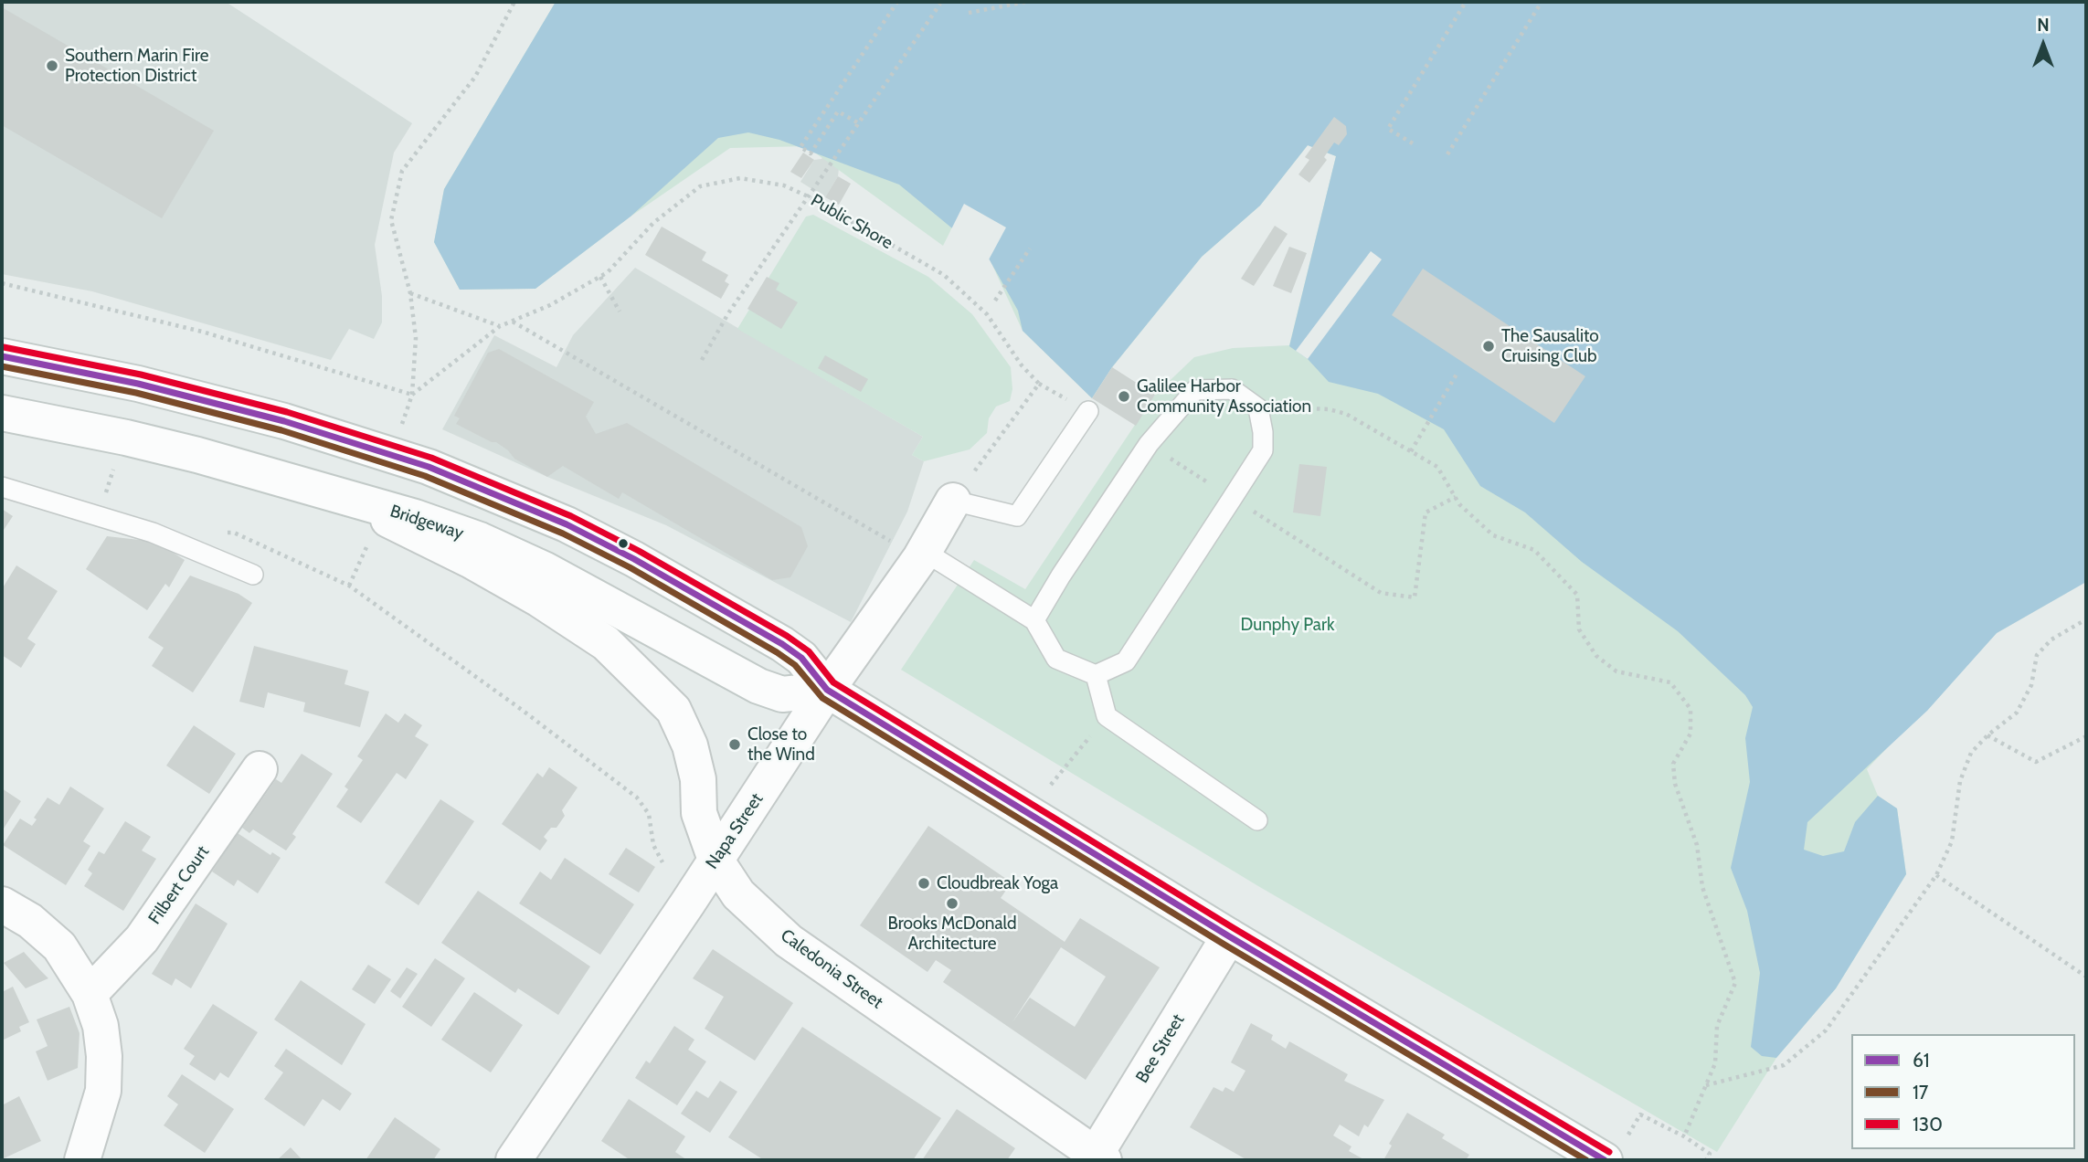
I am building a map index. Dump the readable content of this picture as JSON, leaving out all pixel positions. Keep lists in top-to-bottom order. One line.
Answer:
{"streets":{"main road":["Bridgeway","Napa Street","Filbert Court","Caledonia Street","Bee Street"],"path":["Public Shore"]},"crossings":[["Public Shore","Napa Street"],["Bridgeway","Napa Street"],["Bridgeway","Caledonia Street"],["Napa Street","Caledonia Street"],["Caledonia Street","Bee Street"]],"parks":["Dunphy Park"],"places":["Southern Marin Fire Protection District","The Sausalito Cruising Club","Galilee Harbor Community Association","Close to the Wind","Cloudbreak Yoga","Brooks McDonald Architecture"],"lines":["transit line 130","transit line 61","transit line 17"],"legend":["61","17","130"],"north":"top"}
